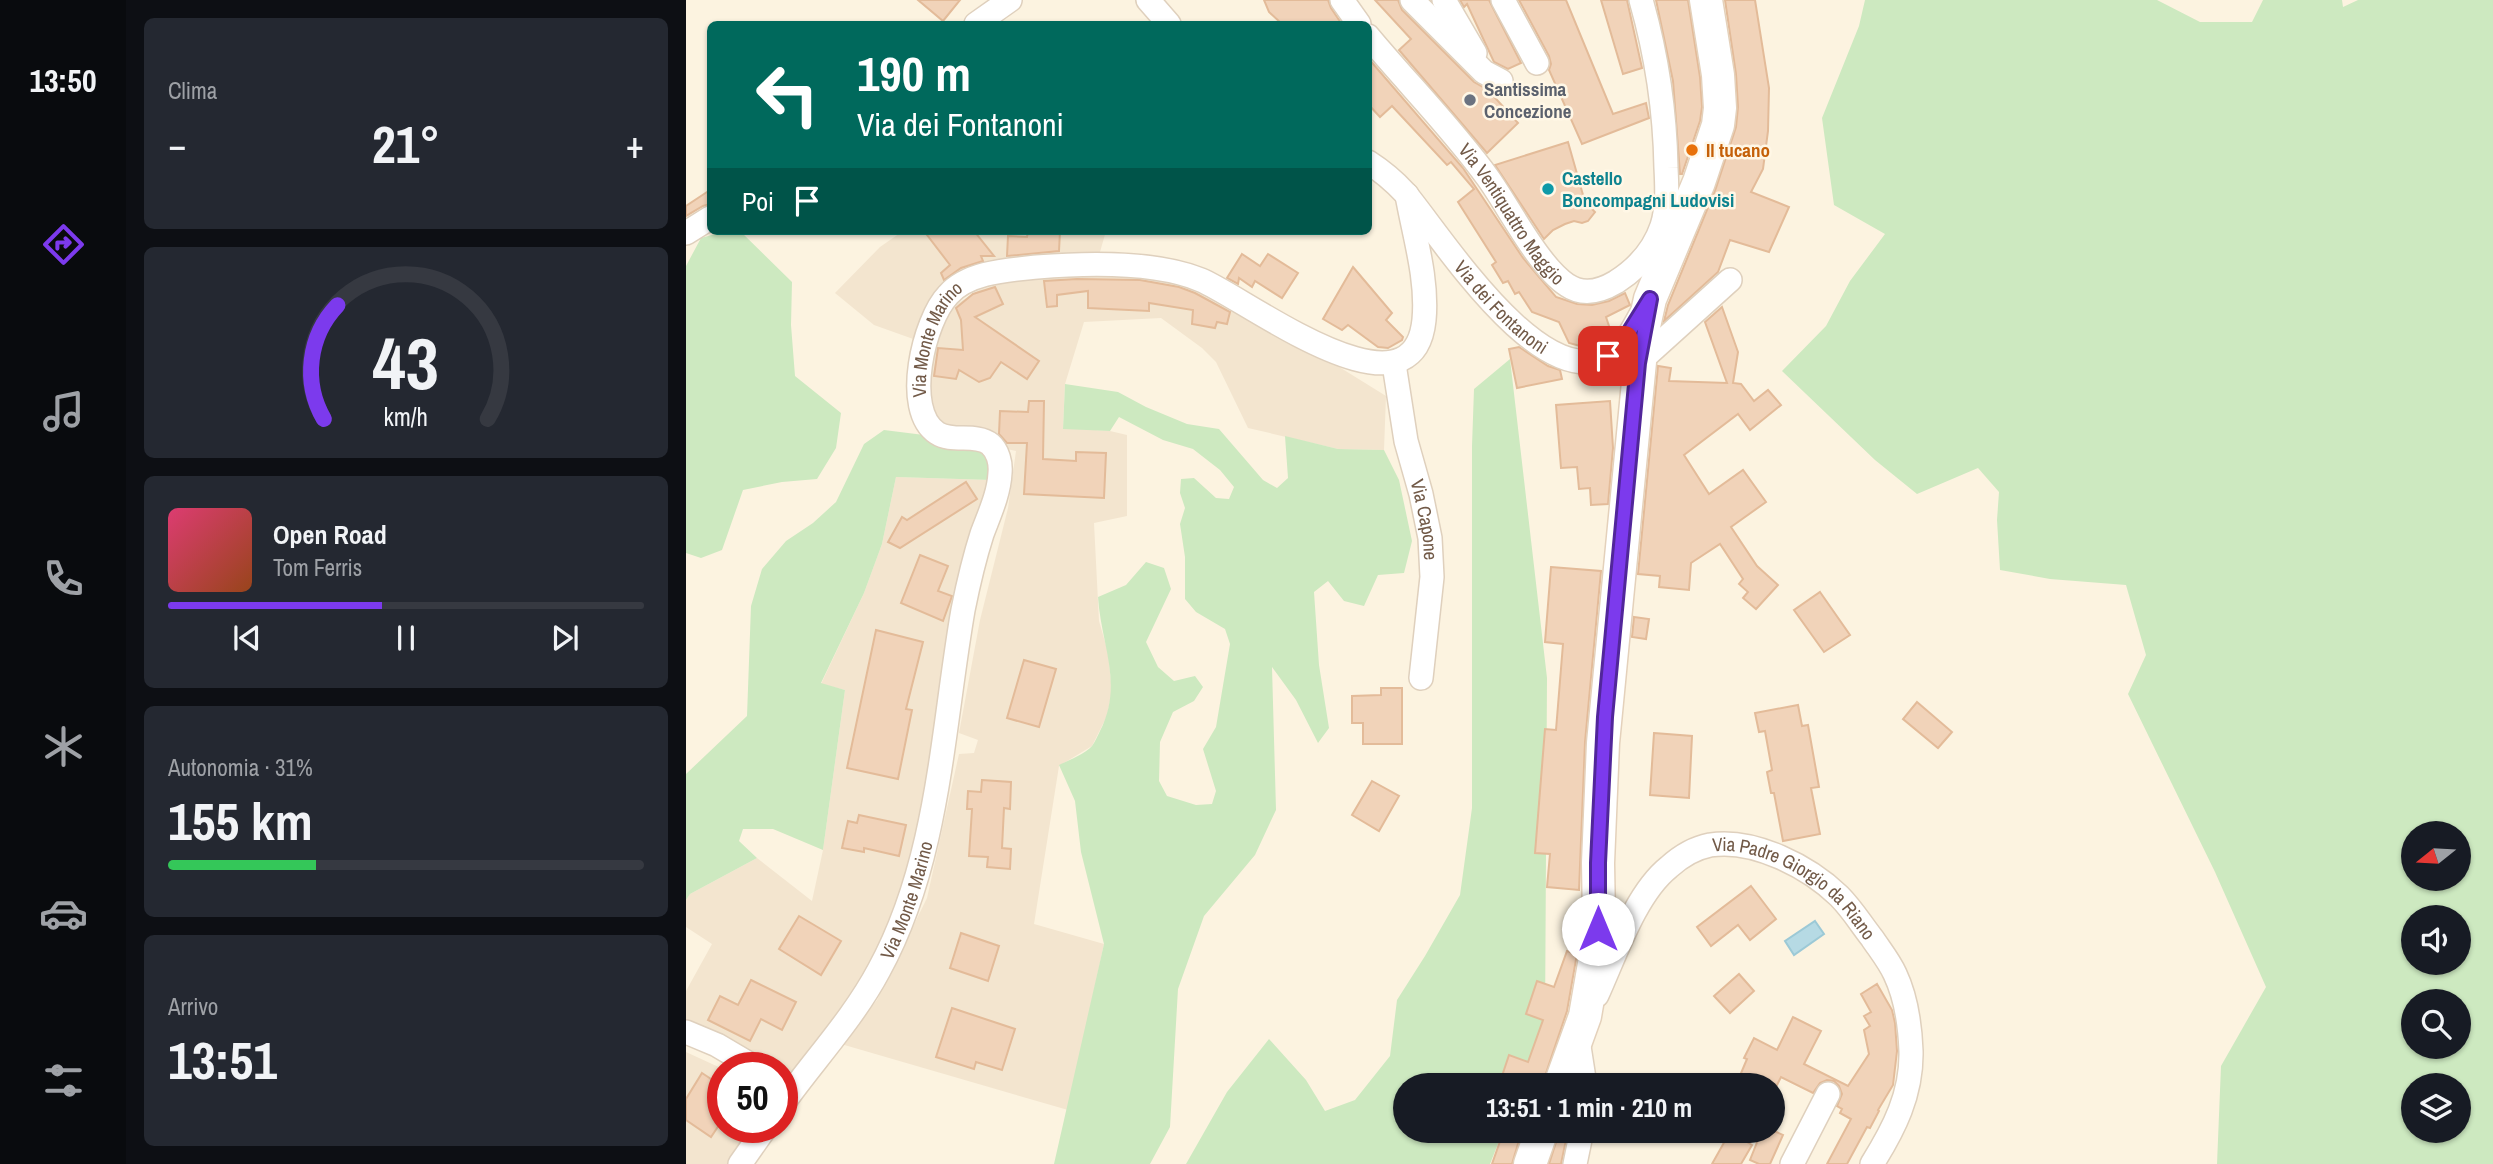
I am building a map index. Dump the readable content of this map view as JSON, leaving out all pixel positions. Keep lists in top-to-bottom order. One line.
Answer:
{"streets":{"street":["Via Ventiquattro Maggio","Via dei Fontanoni","Via Monte Marino","Via Capone","Via Padre Giorgio da Riano"]},"crossings":[["Via Monte Marino","Via Capone"]],"places":["Santissima Concezione","Il tucano","Castello Boncompagni Ludovisi"],"north":"left","page":{"tabs":"13:50","tile":["Clima",["Autonomia · 31%","155 km"],["Arrivo","13:51"]],"turn":["190 m","Via dei Fontanoni"],"heat":["−","21°","+"],"then":"Poi","song":["Open Road","Tom Ferris"],"limit":"50","trip":"13:51 · 1 min · 210 m","gauge":["43","km/h"]}}
